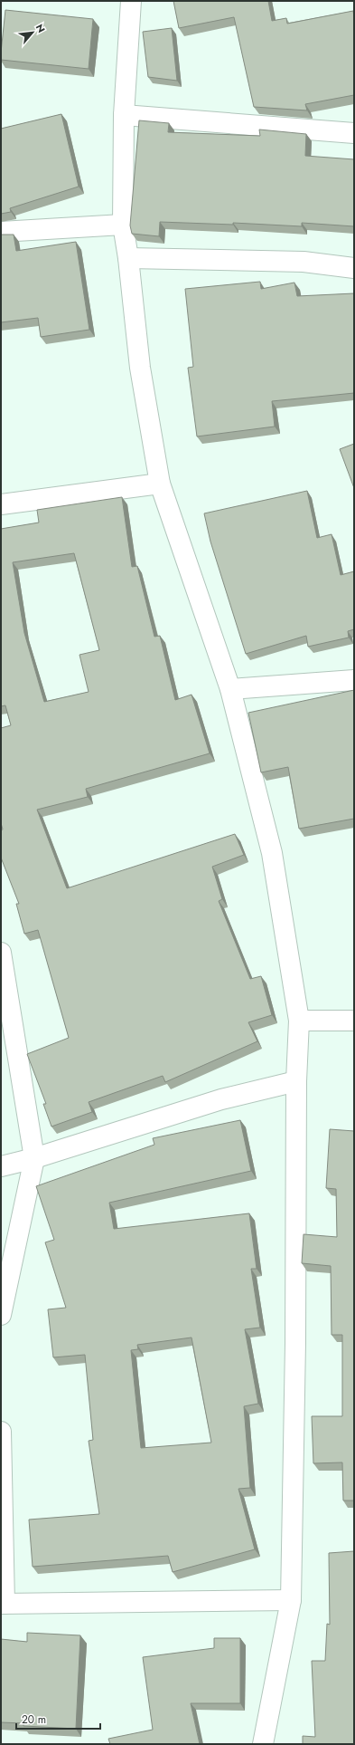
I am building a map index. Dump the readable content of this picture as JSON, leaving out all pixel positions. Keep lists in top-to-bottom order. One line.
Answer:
{"scale_bar":"20 m","north":"top right"}
